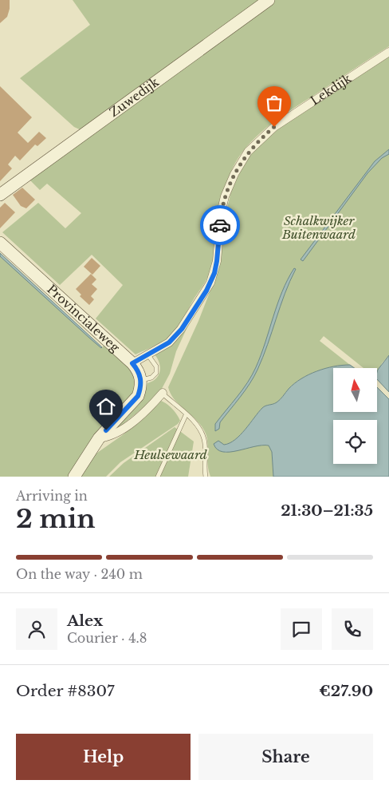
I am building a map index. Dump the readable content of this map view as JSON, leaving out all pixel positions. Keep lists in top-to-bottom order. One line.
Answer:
{"streets":{"street":["Lekdijk","Zuwedijk","Provincialeweg"]},"crossings":[["Lekdijk","Provincialeweg"]],"parks":["Schalkwijker Buitenwaard","Heulsewaard"],"north":"top","page":{"heading":["2 min","Arriving in","21:30–21:35"],"panel":["Alex","Courier · 4.8","Order #8307","€27.90"],"bar":"On the way · 240 m","buttons":["Help","Share"]}}
